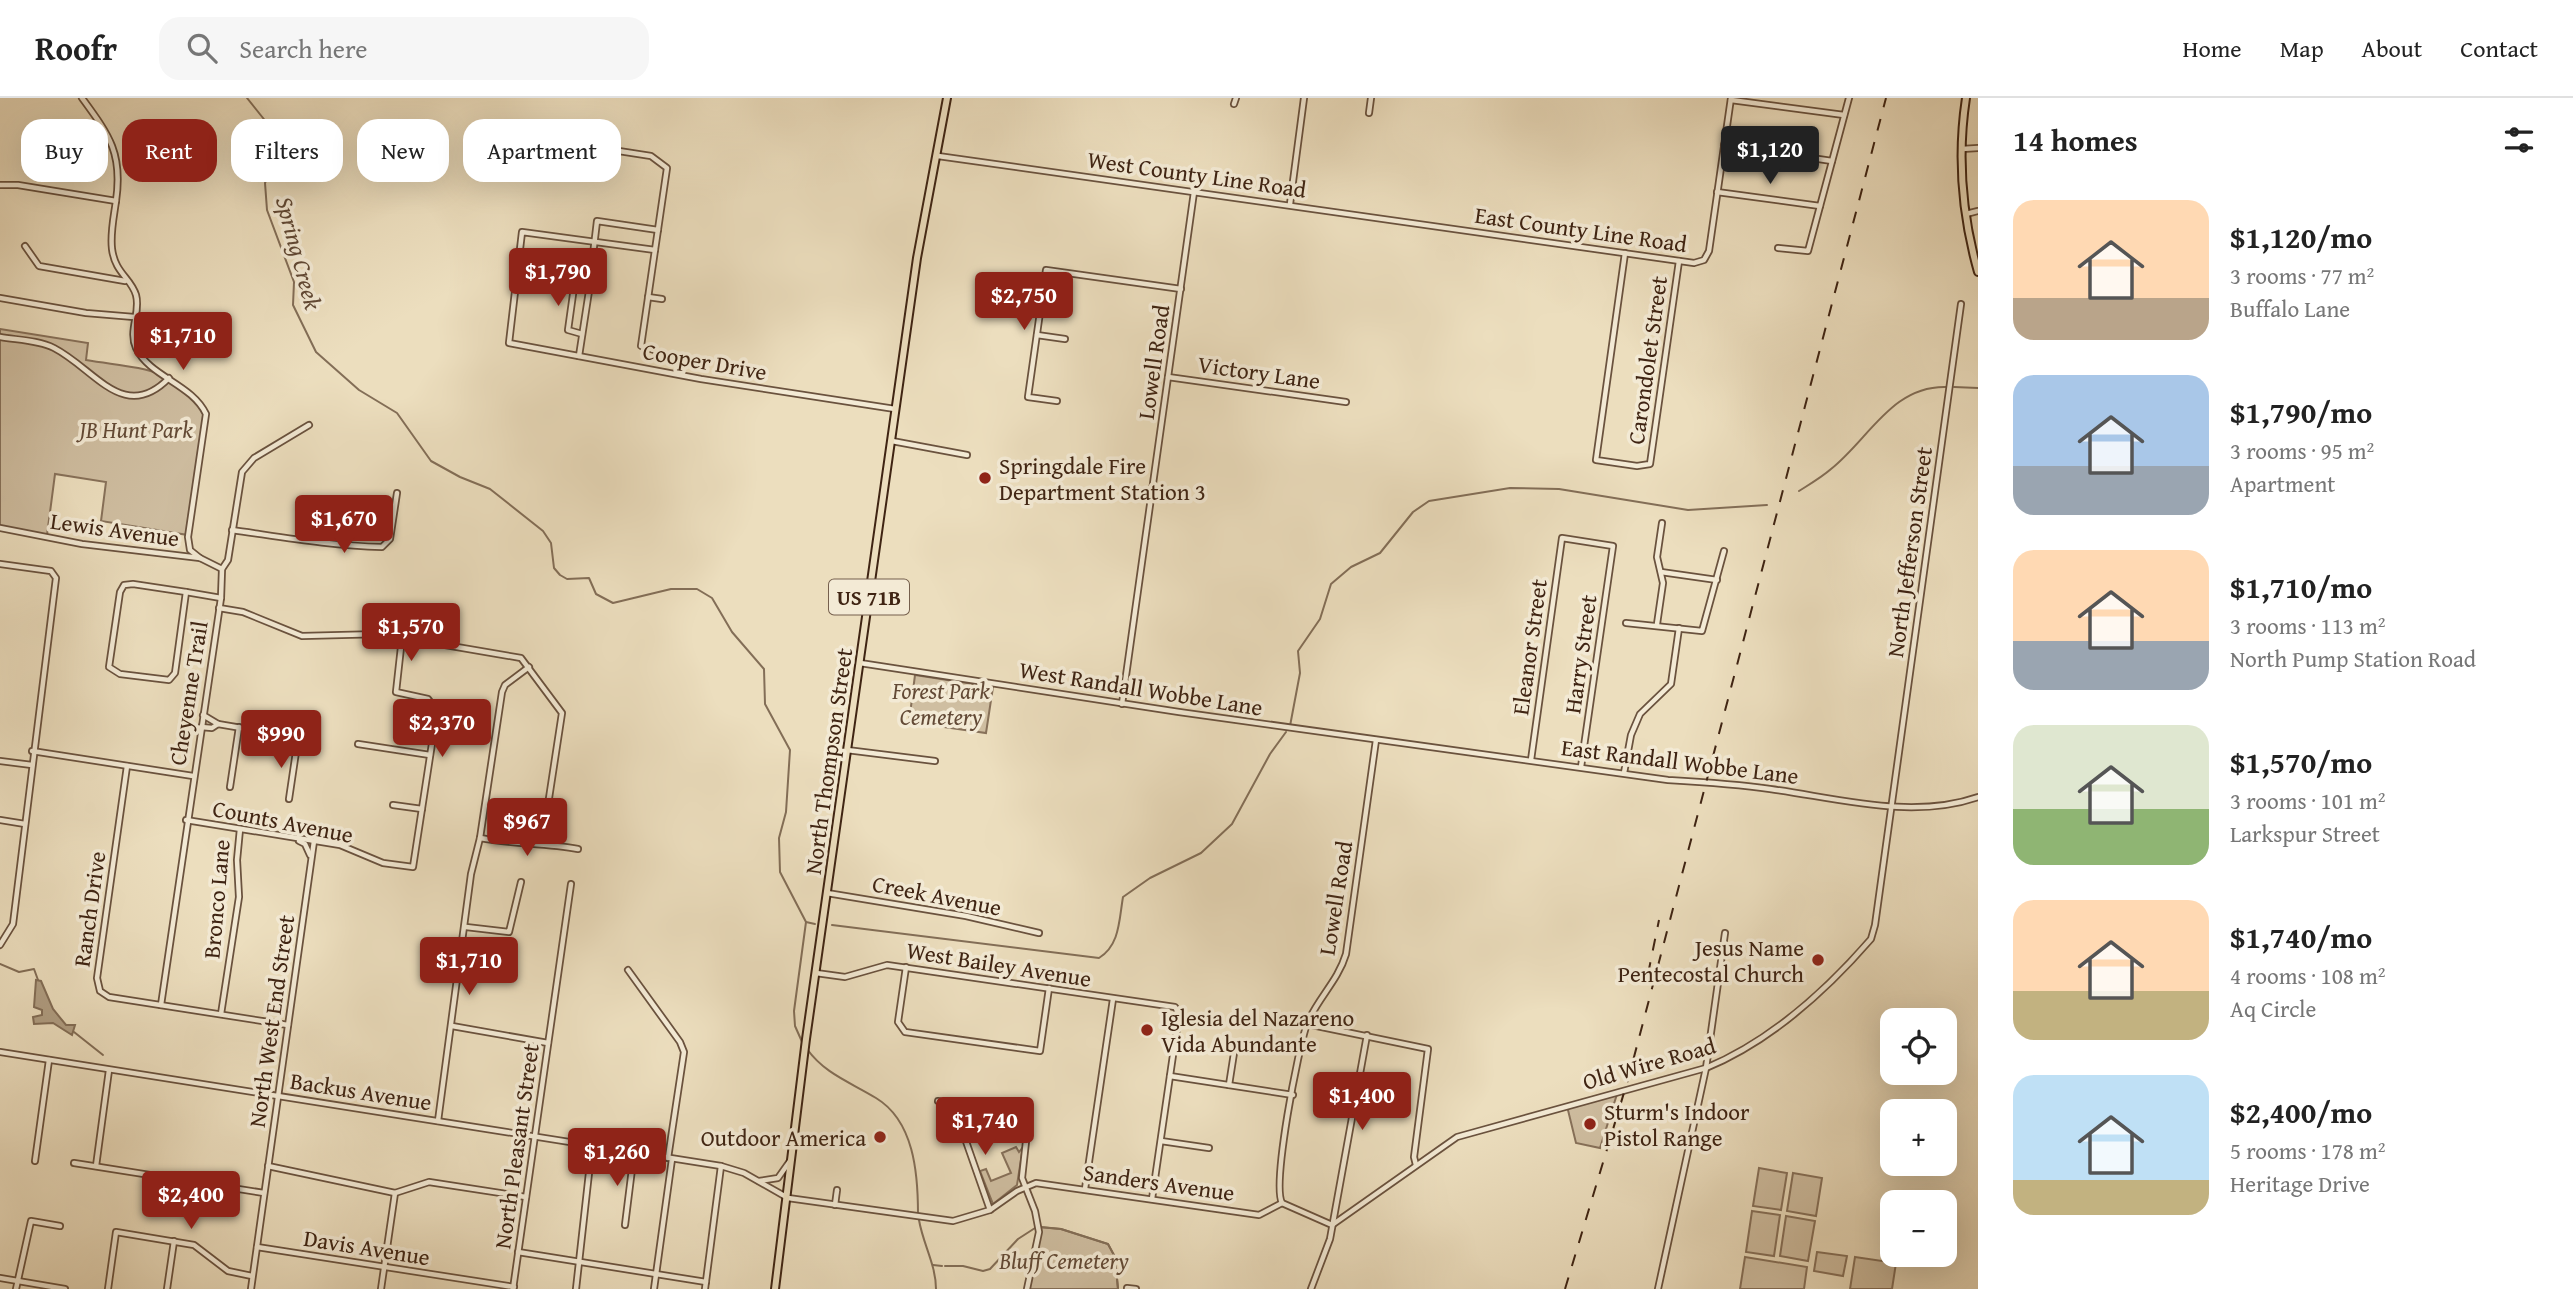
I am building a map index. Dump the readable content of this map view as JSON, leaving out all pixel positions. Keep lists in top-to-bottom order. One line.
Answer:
{"streets":{"main road":["US 71B","North Thompson Street"],"street":["West County Line Road","East County Line Road","Carondolet Street","Cooper Drive","Lowell Road","Victory Lane","Lewis Avenue","North Jefferson Street","Eleanor Street","Harry Street","West Randall Wobbe Lane","Cheyenne Trail","East Randall Wobbe Lane","Counts Avenue","Creek Avenue","Bronco Lane","Ranch Drive","West Bailey Avenue","North West End Street","Old Wire Road","Backus Avenue","North Pleasant Street","Sanders Avenue","Davis Avenue"]},"crossings":[["West County Line Road","East County Line Road"],["West County Line Road","Lowell Road"],["West County Line Road","US 71B"],["West County Line Road","North Thompson Street"],["East County Line Road","Carondolet Street"],["Cooper Drive","North Thompson Street"],["Lowell Road","Victory Lane"],["Lowell Road","West Randall Wobbe Lane"],["Lowell Road","East Randall Wobbe Lane"],["Lowell Road","Sanders Avenue"],["Lewis Avenue","Cheyenne Trail"],["North Jefferson Street","East Randall Wobbe Lane"],["North Jefferson Street","Old Wire Road"],["US 71B","North Thompson Street"],["Eleanor Street","Harry Street"],["Eleanor Street","East Randall Wobbe Lane"],["Harry Street","East Randall Wobbe Lane"],["West Randall Wobbe Lane","North Thompson Street"],["West Randall Wobbe Lane","East Randall Wobbe Lane"],["Cheyenne Trail","Counts Avenue"],["Cheyenne Trail","Ranch Drive"],["North Thompson Street","Creek Avenue"],["North Thompson Street","West Bailey Avenue"],["North Thompson Street","Backus Avenue"],["East Randall Wobbe Lane","Old Wire Road"],["Counts Avenue","Bronco Lane"],["Counts Avenue","North West End Street"],["Bronco Lane","Ranch Drive"],["Ranch Drive","North West End Street"],["North West End Street","Backus Avenue"],["North West End Street","Davis Avenue"],["Backus Avenue","North Pleasant Street"],["North Pleasant Street","Davis Avenue"]],"water":["Spring Creek"],"parks":["JB Hunt Park","Forest Park Cemetery","Bluff Cemetery"],"places":["Springdale Fire Department Station 3","Jesus Name Pentecostal Church","Iglesia del Nazareno Vida Abundante","Sturm's Indoor Pistol Range","Outdoor America"],"page":{"header":"Roofr","search":"Search here","nav":["Home","Map","About","Contact"],"heading":"14 homes","chip":["Buy","Rent","Filters","New","Apartment"],"price":["$1,120","$1,790","$2,750","$1,710","$1,670","$1,570","$2,370","$990","$967","$1,710","$1,400","$1,740","$1,260","$2,400"],"list":[{"name":"$1,120/mo","note":"3 rooms · 77 m² · Buffalo Lane"},{"name":"$1,790/mo","note":"3 rooms · 95 m² · Apartment"},{"name":"$1,710/mo","note":"3 rooms · 113 m² · North Pump Station Road"},{"name":"$1,570/mo","note":"3 rooms · 101 m² · Larkspur Street"},{"name":"$1,740/mo","note":"4 rooms · 108 m² · Aq Circle"},{"name":"$2,400/mo","note":"5 rooms · 178 m² · Heritage Drive"}],"map_buttons":["+","−"]}}
